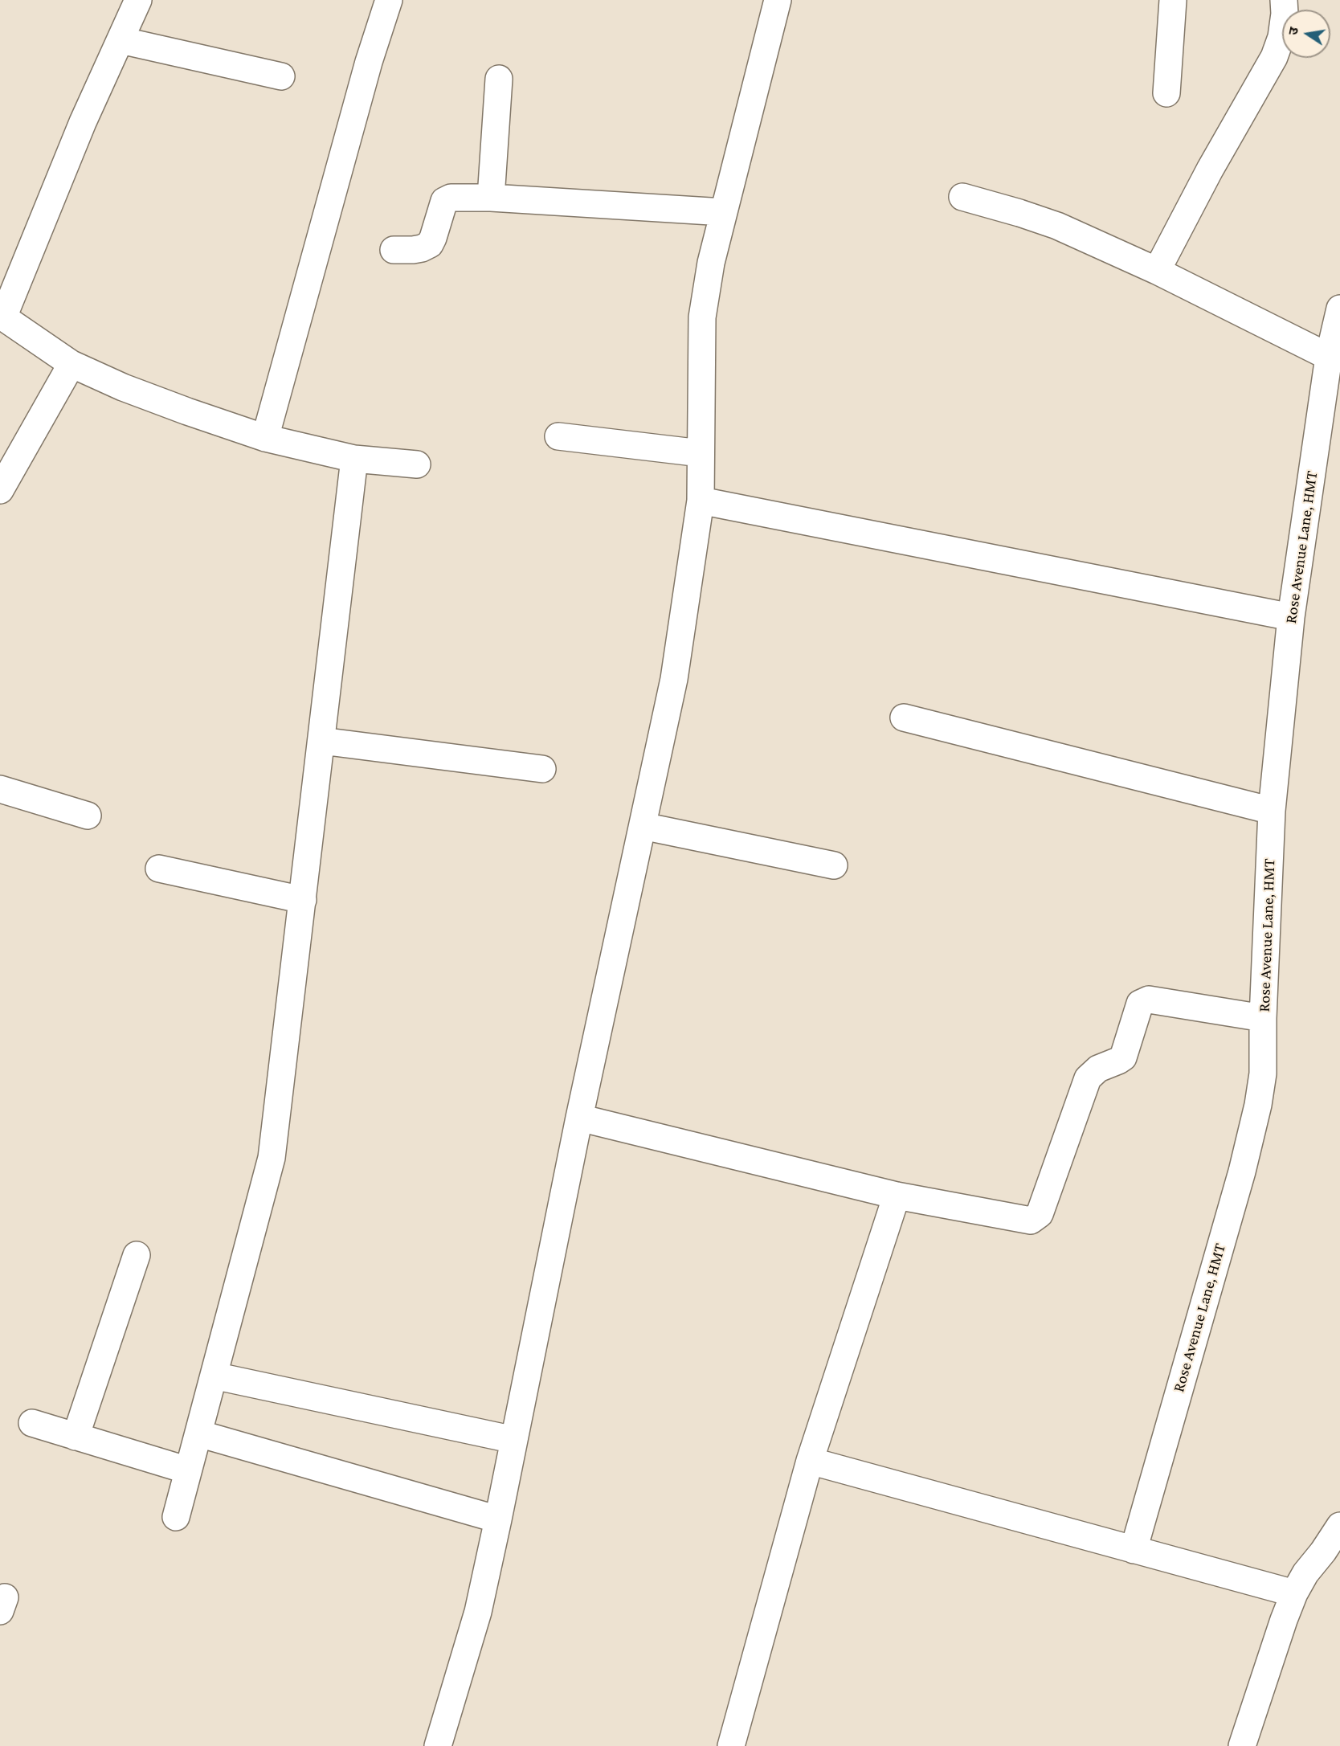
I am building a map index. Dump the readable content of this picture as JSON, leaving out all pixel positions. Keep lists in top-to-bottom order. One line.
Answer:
{"streets":{"street":["Rose Avenue Lane, HMT"]},"north":"left"}
